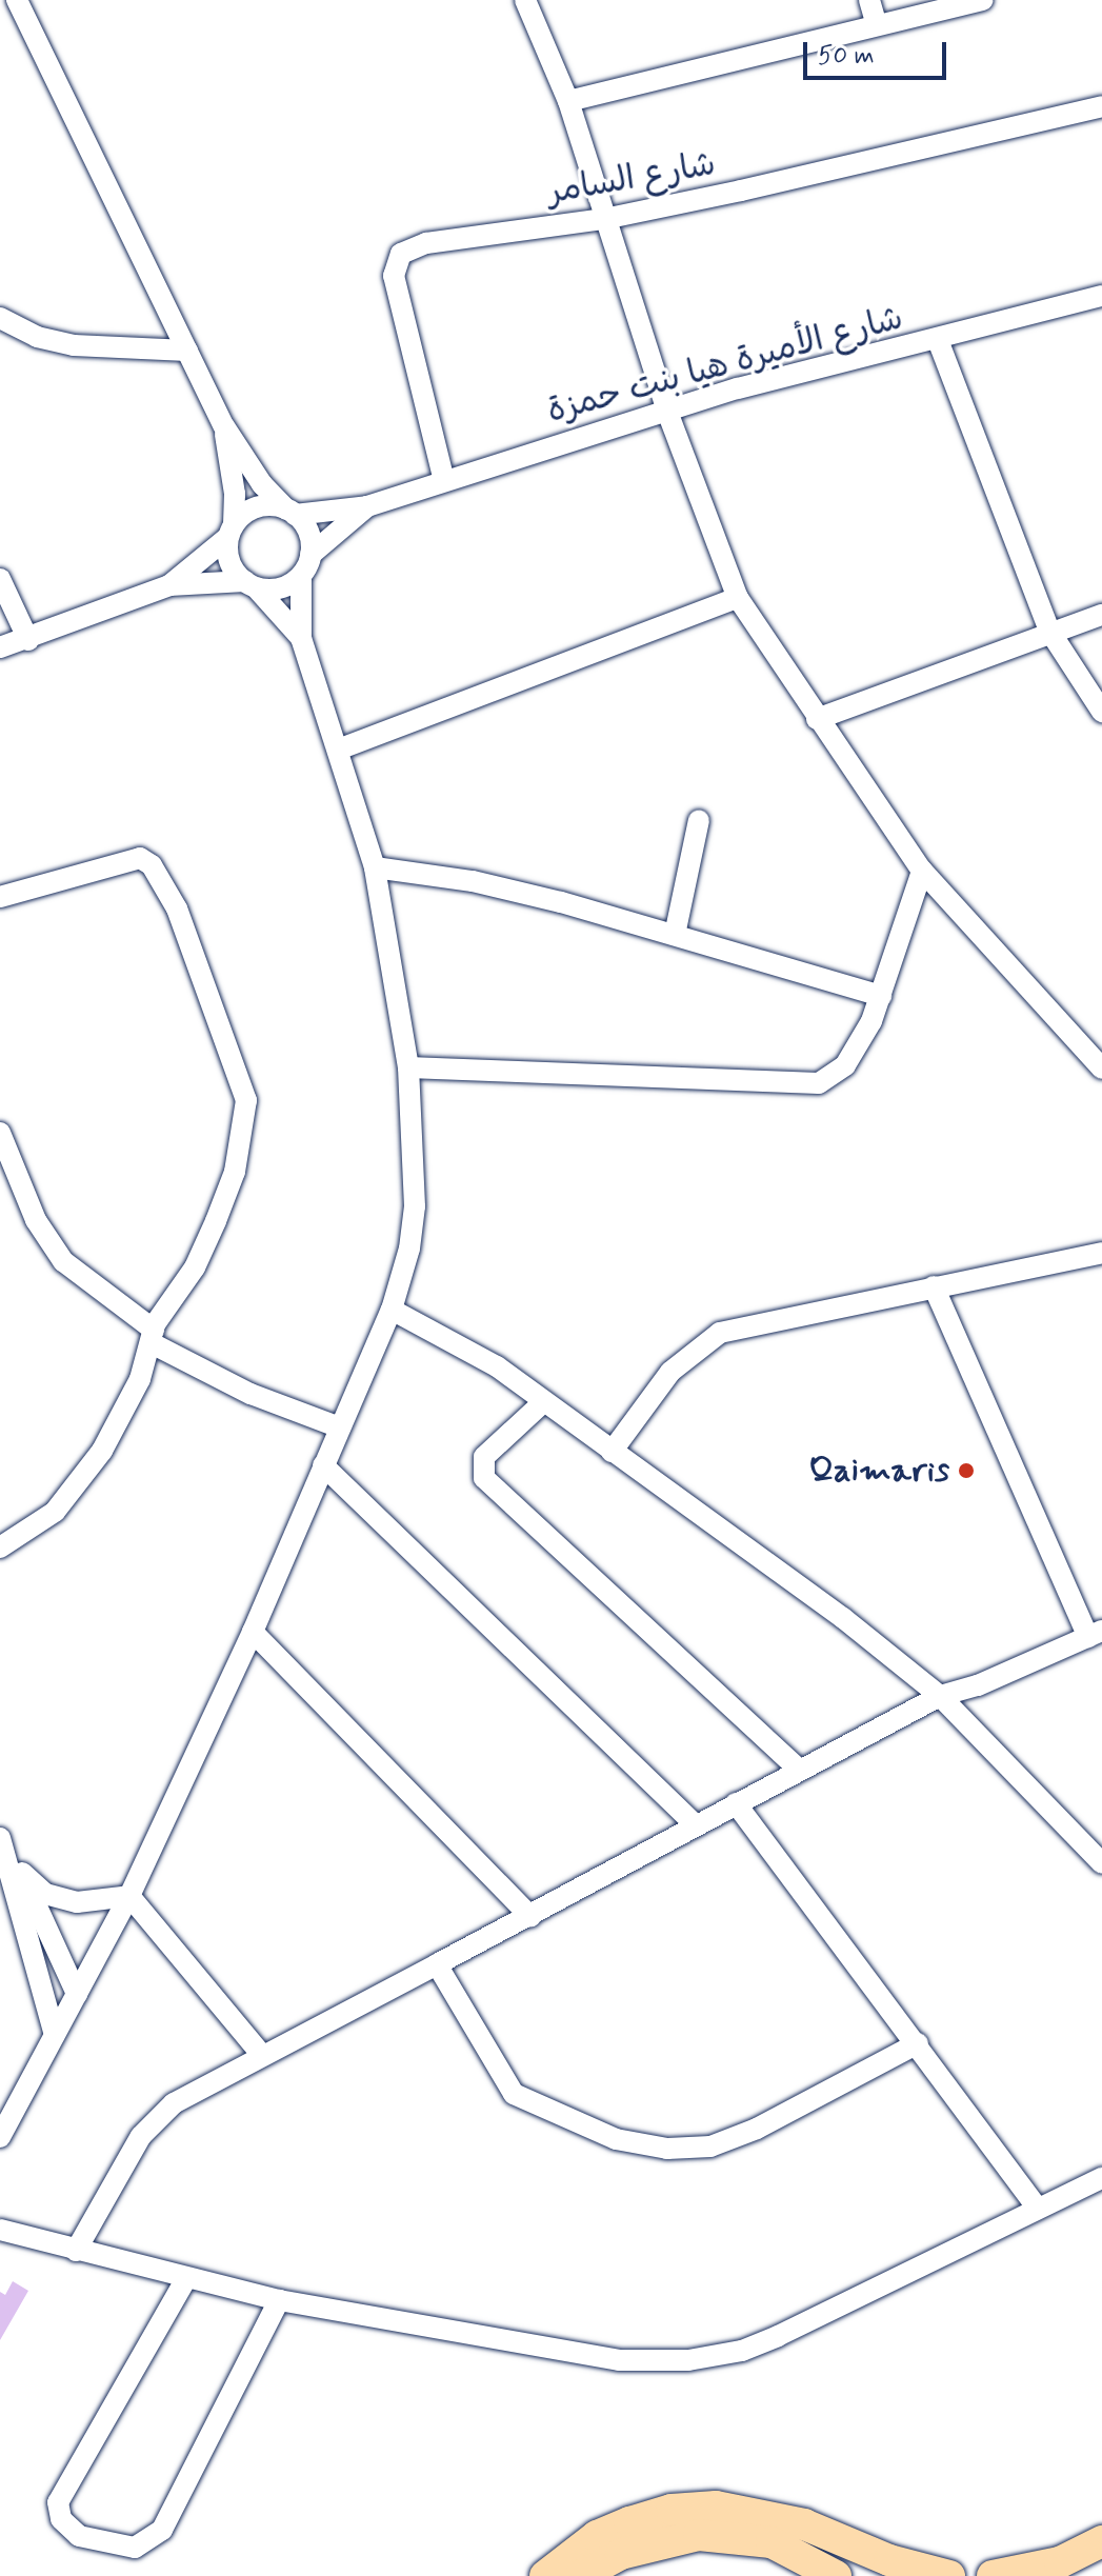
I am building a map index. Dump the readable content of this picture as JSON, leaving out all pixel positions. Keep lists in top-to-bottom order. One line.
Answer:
{"streets":{"street":["شارع السامر","شارع الأميرة هيا بنت حمزة"]},"crossings":[["شارع السامر","شارع الأميرة هيا بنت حمزة"]],"places":["Qaimaris"],"scale_bar":"50 m"}
